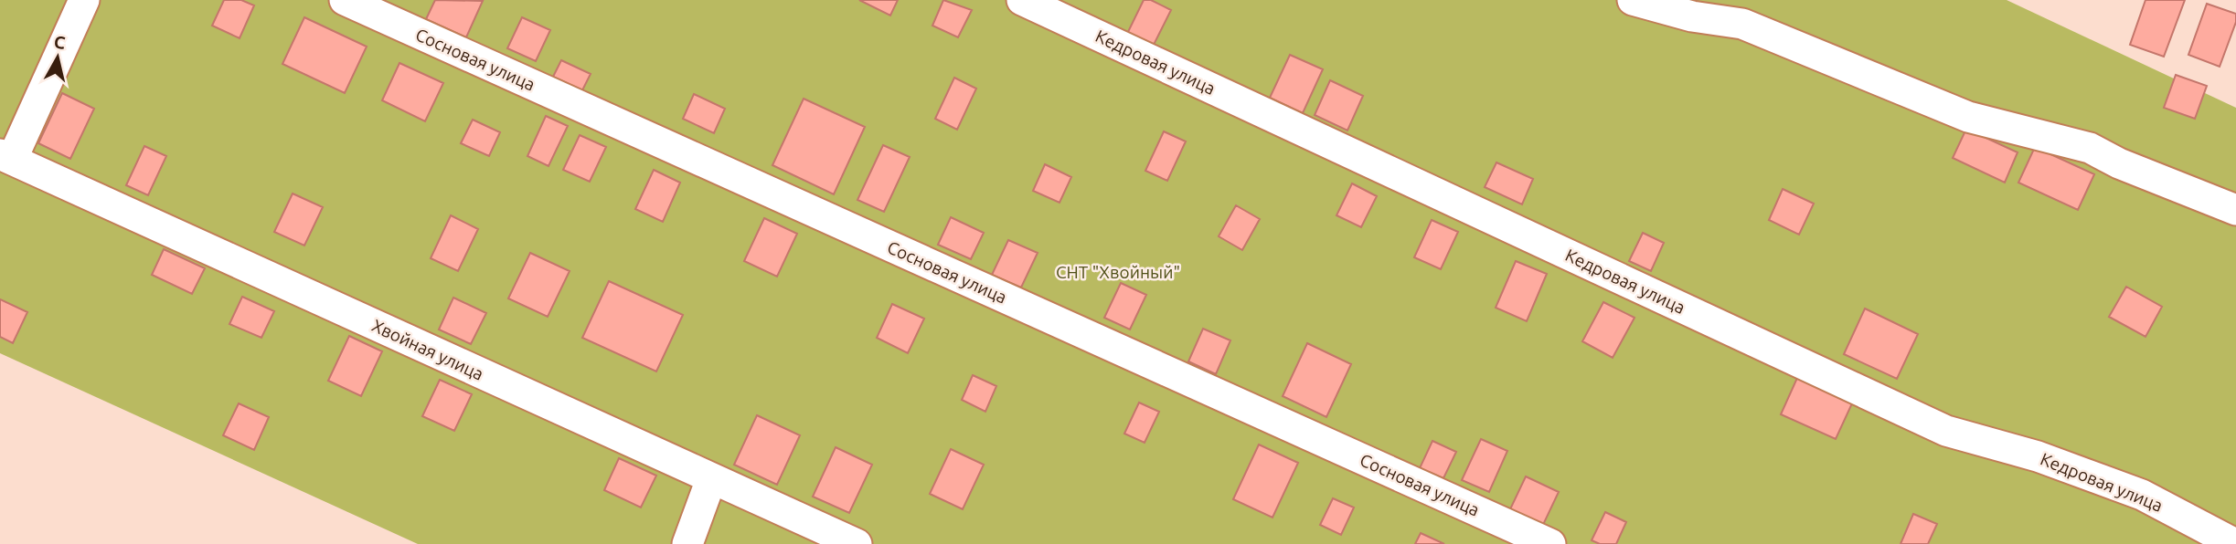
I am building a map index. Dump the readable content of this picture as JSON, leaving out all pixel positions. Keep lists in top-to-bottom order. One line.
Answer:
{"streets":{"street":["Сосновая улица","Кедровая улица","Хвойная улица"]},"parks":["СНТ \"Хвойный\""],"north":"top"}
